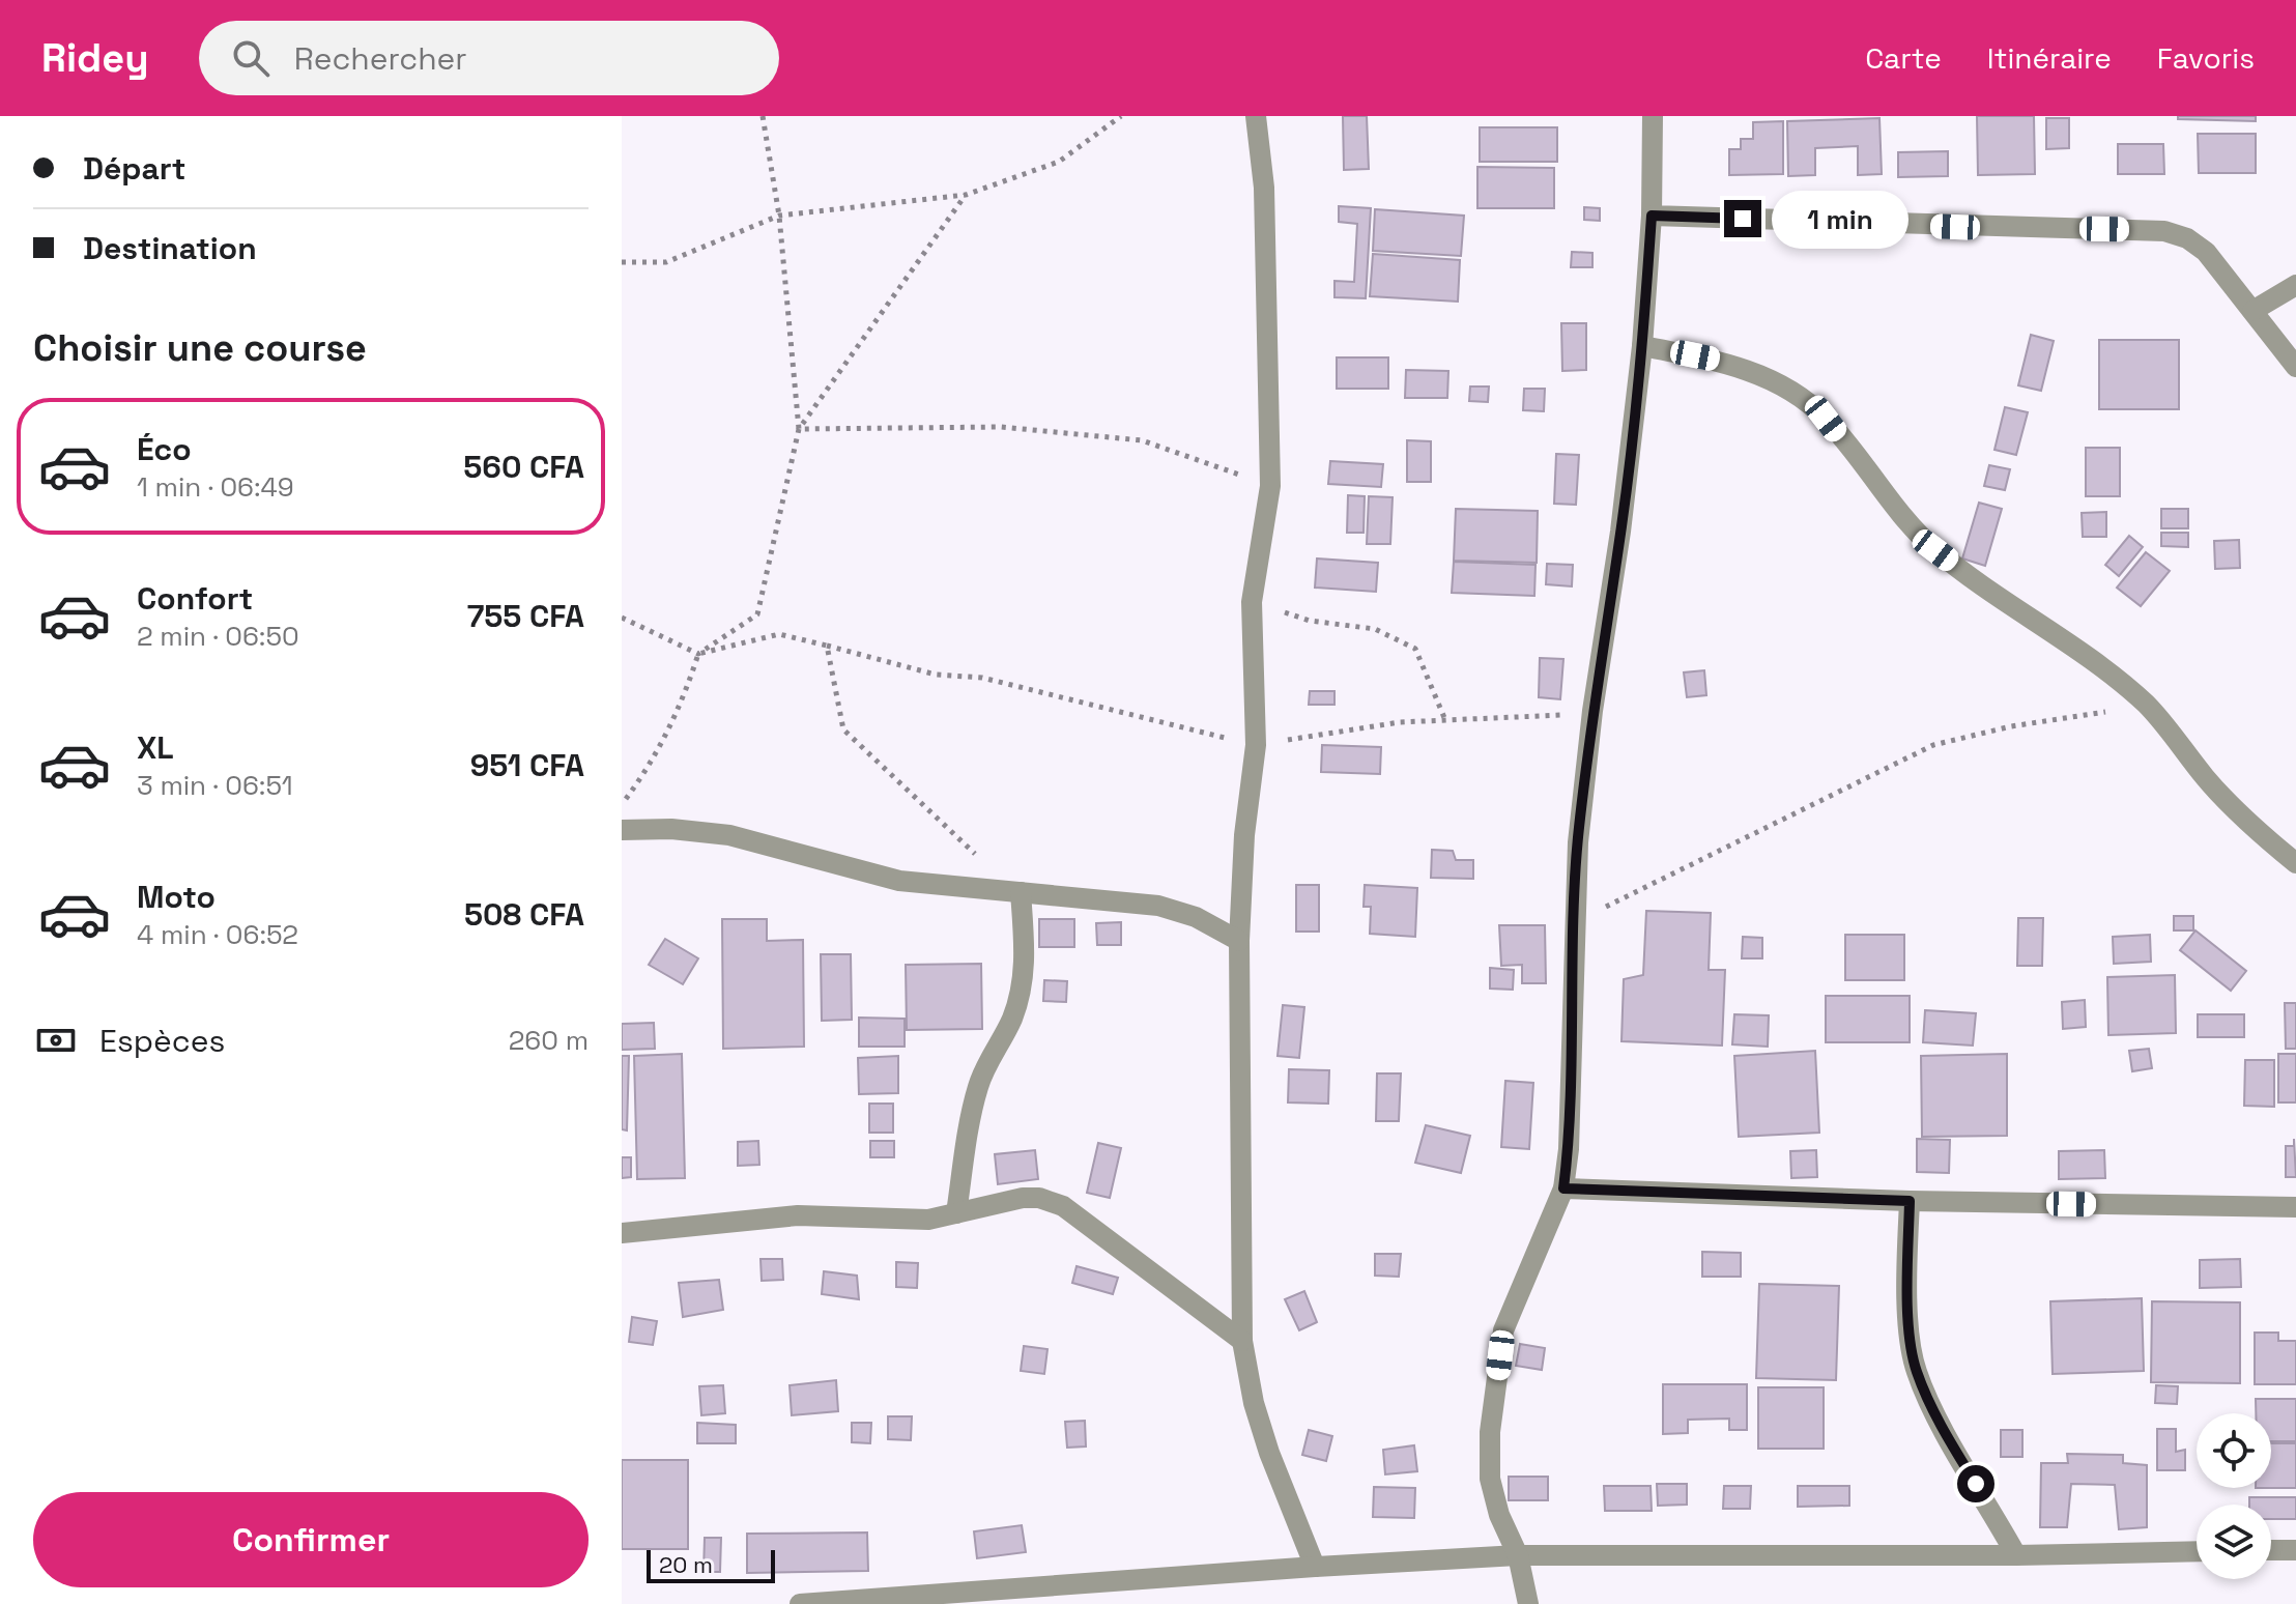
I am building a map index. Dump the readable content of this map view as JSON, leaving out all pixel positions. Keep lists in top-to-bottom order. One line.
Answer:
{"scale_bar":"20 m","page":{"header":"Ridey","search":"Rechercher","nav":["Carte","Itinéraire","Favoris"],"banner":["Départ","Destination"],"bubble":"1 min","heading":"Choisir une course","list":[{"name":"Éco","note":"1 min · 06:49","value":"560 CFA"},{"name":"Confort","note":"2 min · 06:50","value":"755 CFA"},{"name":"XL","note":"3 min · 06:51","value":"951 CFA"},{"name":"Moto","note":"4 min · 06:52","value":"508 CFA"}],"pay":["Espèces","260 m"],"buttons":"Confirmer","scale":"20 m"}}
